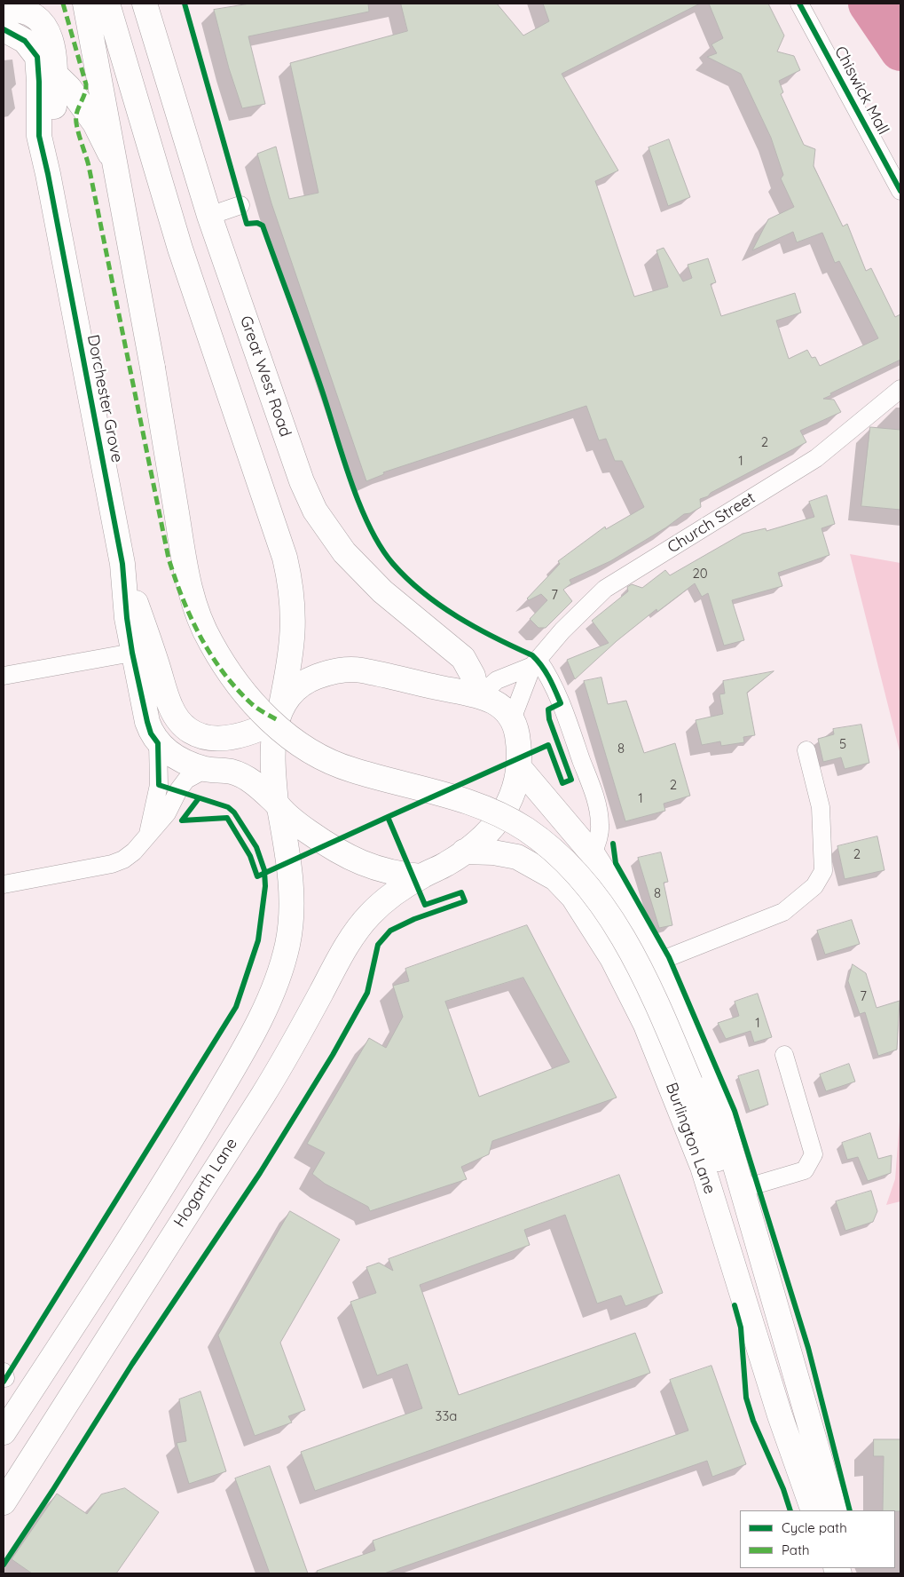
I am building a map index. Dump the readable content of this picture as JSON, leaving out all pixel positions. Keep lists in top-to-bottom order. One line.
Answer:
{"streets":{"main road":["Great West Road","Dorchester Grove","Burlington Lane","Hogarth Lane"],"street":["Chiswick Mall","Church Street"]},"crossings":[["Great West Road","Church Street"],["Dorchester Grove","Hogarth Lane"],["Church Street","Hogarth Lane"],["Burlington Lane","Hogarth Lane"]],"house_numbers":["2","1","20","7","5","8","2","1","2","8","7","1","33a"],"legend":["Cycle path","Path"]}
